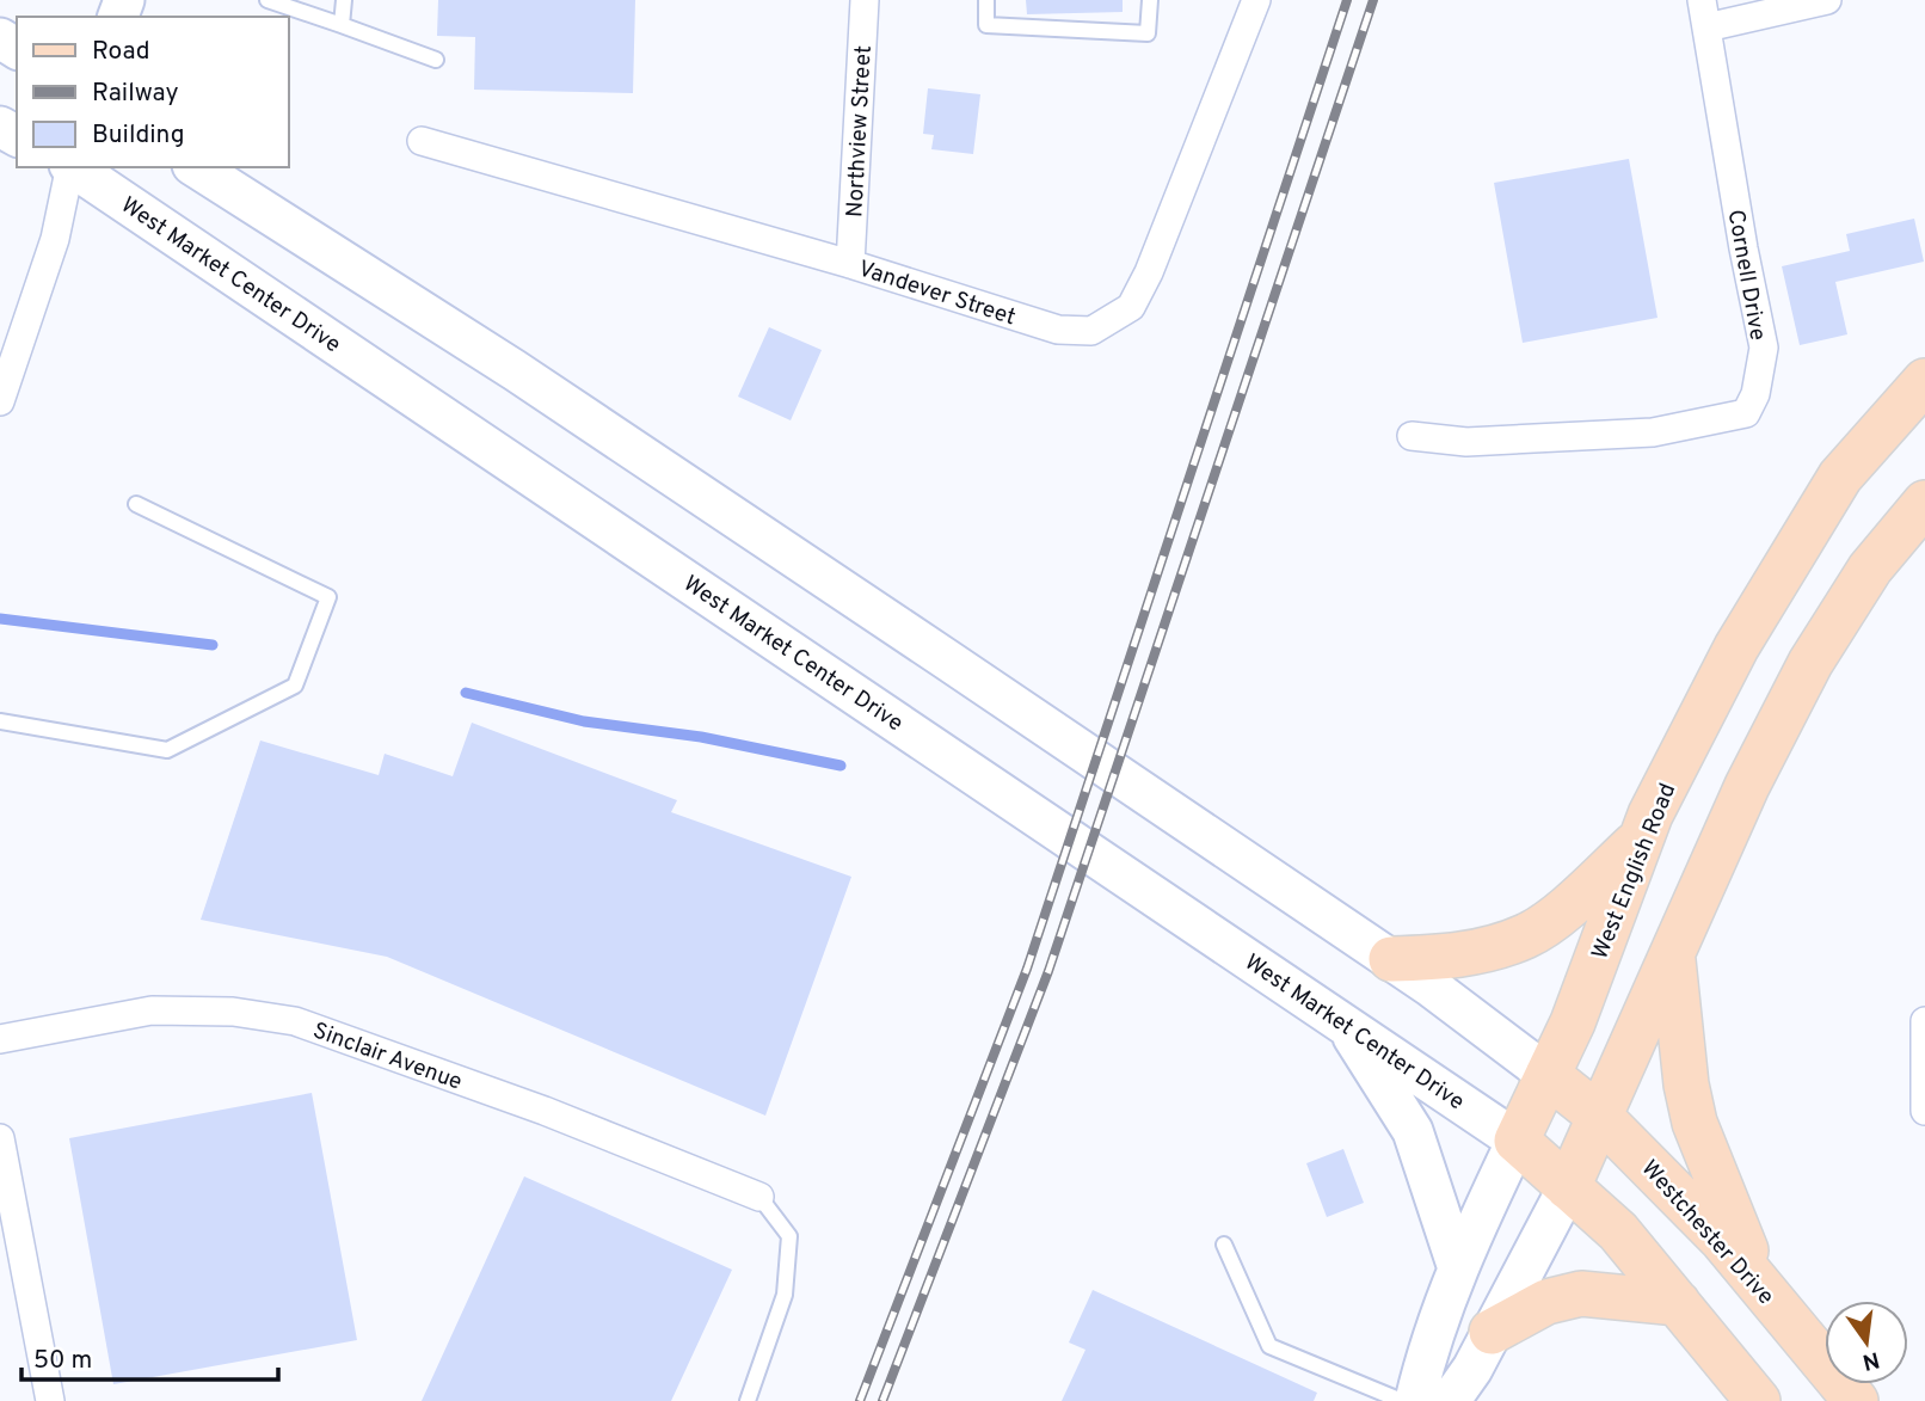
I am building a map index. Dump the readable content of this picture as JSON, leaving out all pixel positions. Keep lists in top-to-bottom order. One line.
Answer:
{"streets":{"main road":["West Market Center Drive","West English Road","Westchester Drive"],"street":["Northview Street","Cornell Drive","Vandever Street","Sinclair Avenue"]},"crossings":[["Northview Street","Vandever Street"],["West Market Center Drive","West English Road"],["West English Road","Westchester Drive"]],"legend":["Road","Railway","Building"],"scale_bar":"50 m","north":"bottom"}
